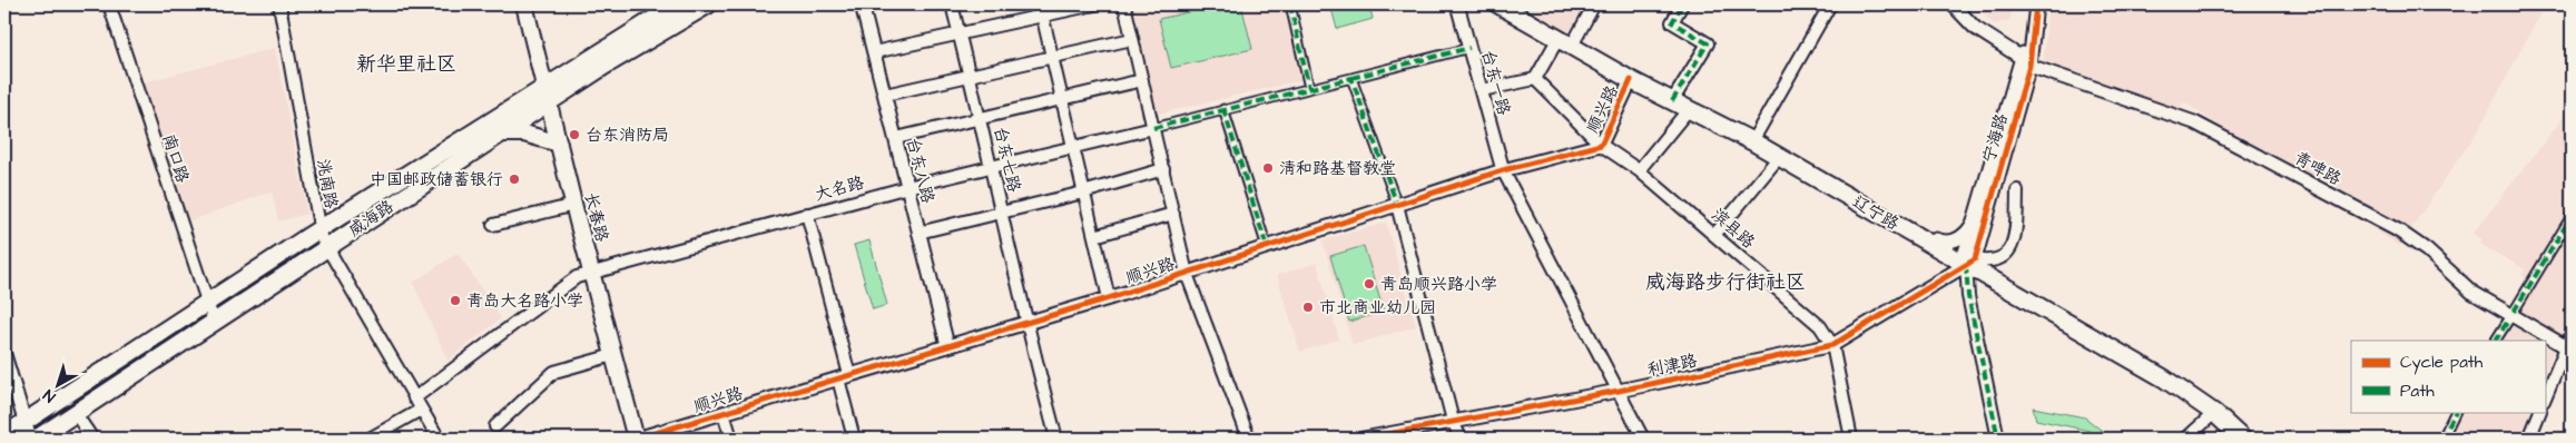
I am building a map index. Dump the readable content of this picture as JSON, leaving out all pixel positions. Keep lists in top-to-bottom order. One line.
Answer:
{"streets":{"main road":["辽宁路","长春路","威海路"],"street":["台东一路","顺兴路","宁海路","南口路","台东七路","青啤路","台东八路","洮南路","大名路","滨县路","利津路"]},"crossings":[["台东一路","顺兴路"],["顺兴路","台东七路"],["顺兴路","台东八路"],["顺兴路","辽宁路"],["顺兴路","长春路"],["顺兴路","滨县路"],["宁海路","青啤路"],["宁海路","辽宁路"],["宁海路","利津路"],["南口路","威海路"],["台东七路","大名路"],["台东八路","大名路"],["洮南路","大名路"],["洮南路","威海路"],["大名路","长春路"],["辽宁路","利津路"],["长春路","威海路"],["滨县路","利津路"]],"districts":["新华里社区","威海路步行街社区"],"places":["台东消防局","清和路基督教堂","中国邮政储蓄银行","青岛顺兴路小学","青岛大名路小学","市北商业幼儿园"],"legend":["Cycle path","Path"],"north":"bottom left"}
